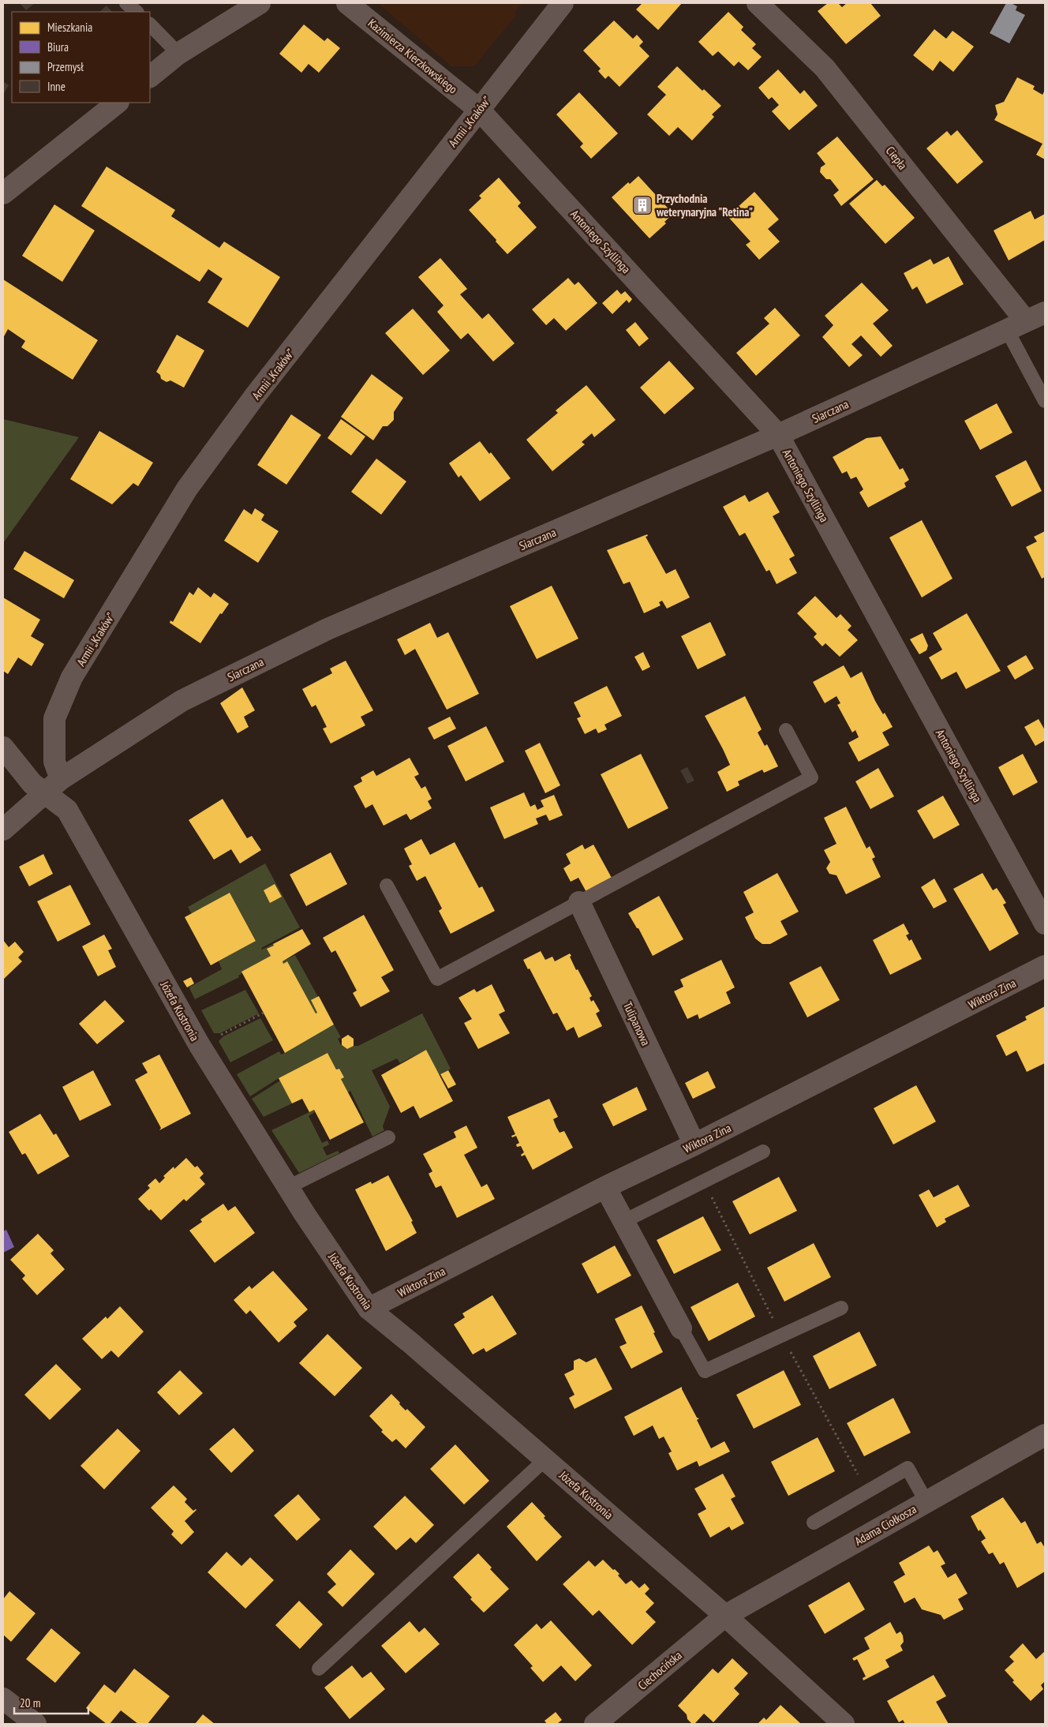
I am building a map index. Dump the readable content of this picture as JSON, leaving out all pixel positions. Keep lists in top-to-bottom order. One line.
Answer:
{"streets":{"street":["Kazimierza Kierzkowskiego","Armii „Kraków”","Ciepła","Antoniego Szyllinga","Siarczana","Wiktora Zina","Józefa Kustronia","Tulipanowa","Adama Ciołkosza","Ciechocińska"]},"crossings":[["Kazimierza Kierzkowskiego","Armii „Kraków”"],["Kazimierza Kierzkowskiego","Antoniego Szyllinga"],["Armii „Kraków”","Antoniego Szyllinga"],["Armii „Kraków”","Siarczana"],["Ciepła","Siarczana"],["Antoniego Szyllinga","Siarczana"],["Siarczana","Józefa Kustronia"],["Wiktora Zina","Józefa Kustronia"],["Wiktora Zina","Tulipanowa"],["Józefa Kustronia","Adama Ciołkosza"],["Józefa Kustronia","Ciechocińska"],["Adama Ciołkosza","Ciechocińska"]],"places":{"building":["Przychodnia weterynaryjna \"Retina\""]},"legend":["Mieszkania","Biura","Przemysł","Inne"],"scale_bar":"20 m"}
